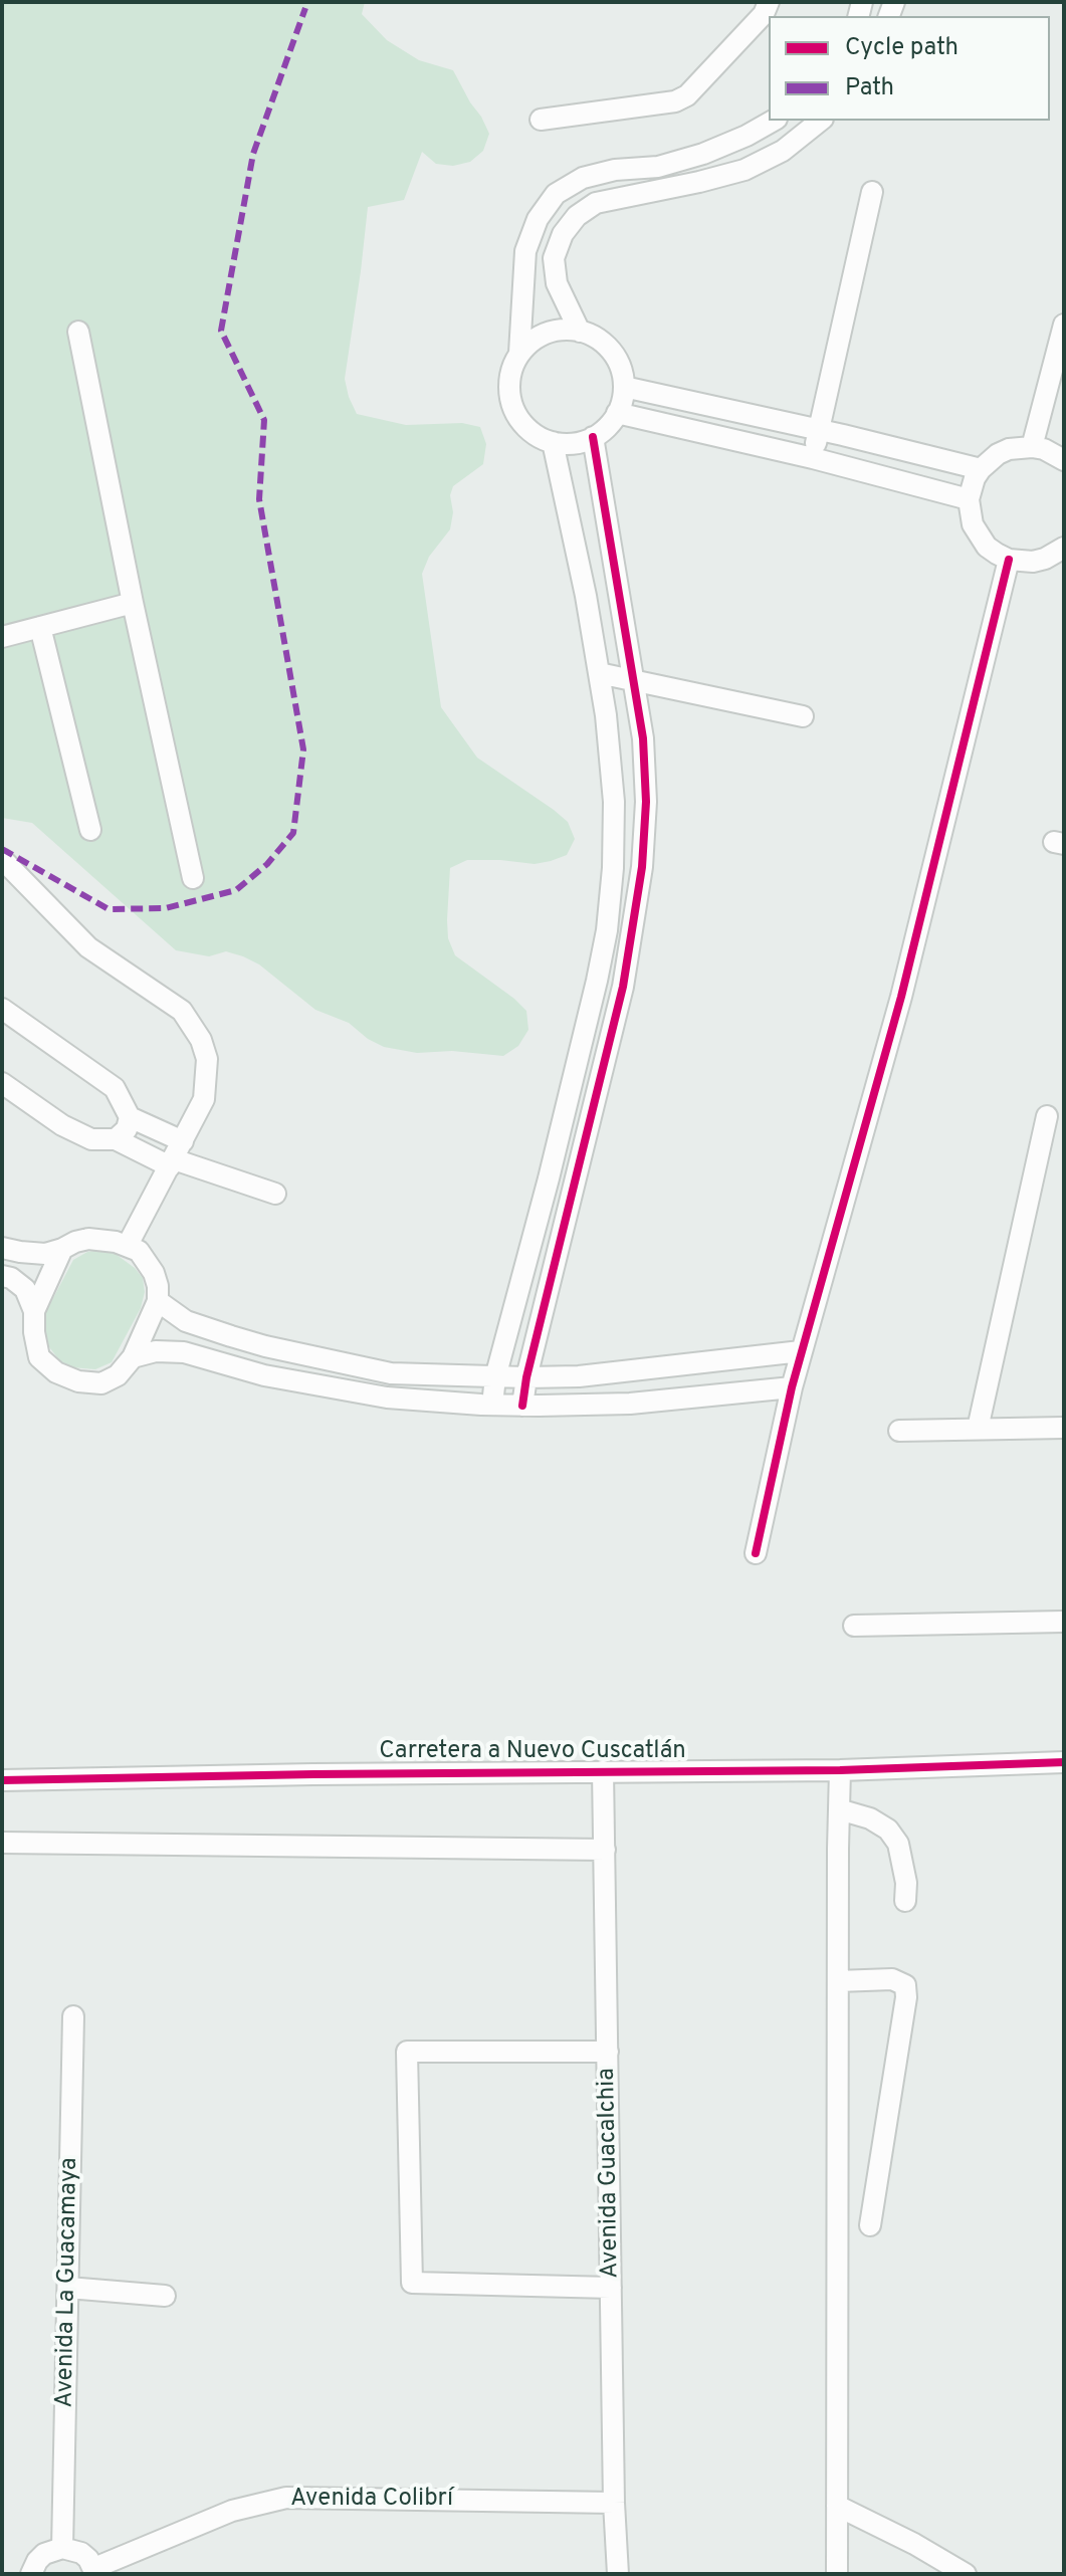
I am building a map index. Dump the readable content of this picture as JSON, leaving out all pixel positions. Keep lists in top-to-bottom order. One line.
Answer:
{"streets":{"street":["Carretera a Nuevo Cuscatlán","Avenida Guacalchia","Avenida La Guacamaya","Avenida Colibrí"]},"crossings":[["Carretera a Nuevo Cuscatlán","Avenida Guacalchia"],["Avenida Guacalchia","Avenida Colibrí"]],"legend":["Cycle path","Path"]}
